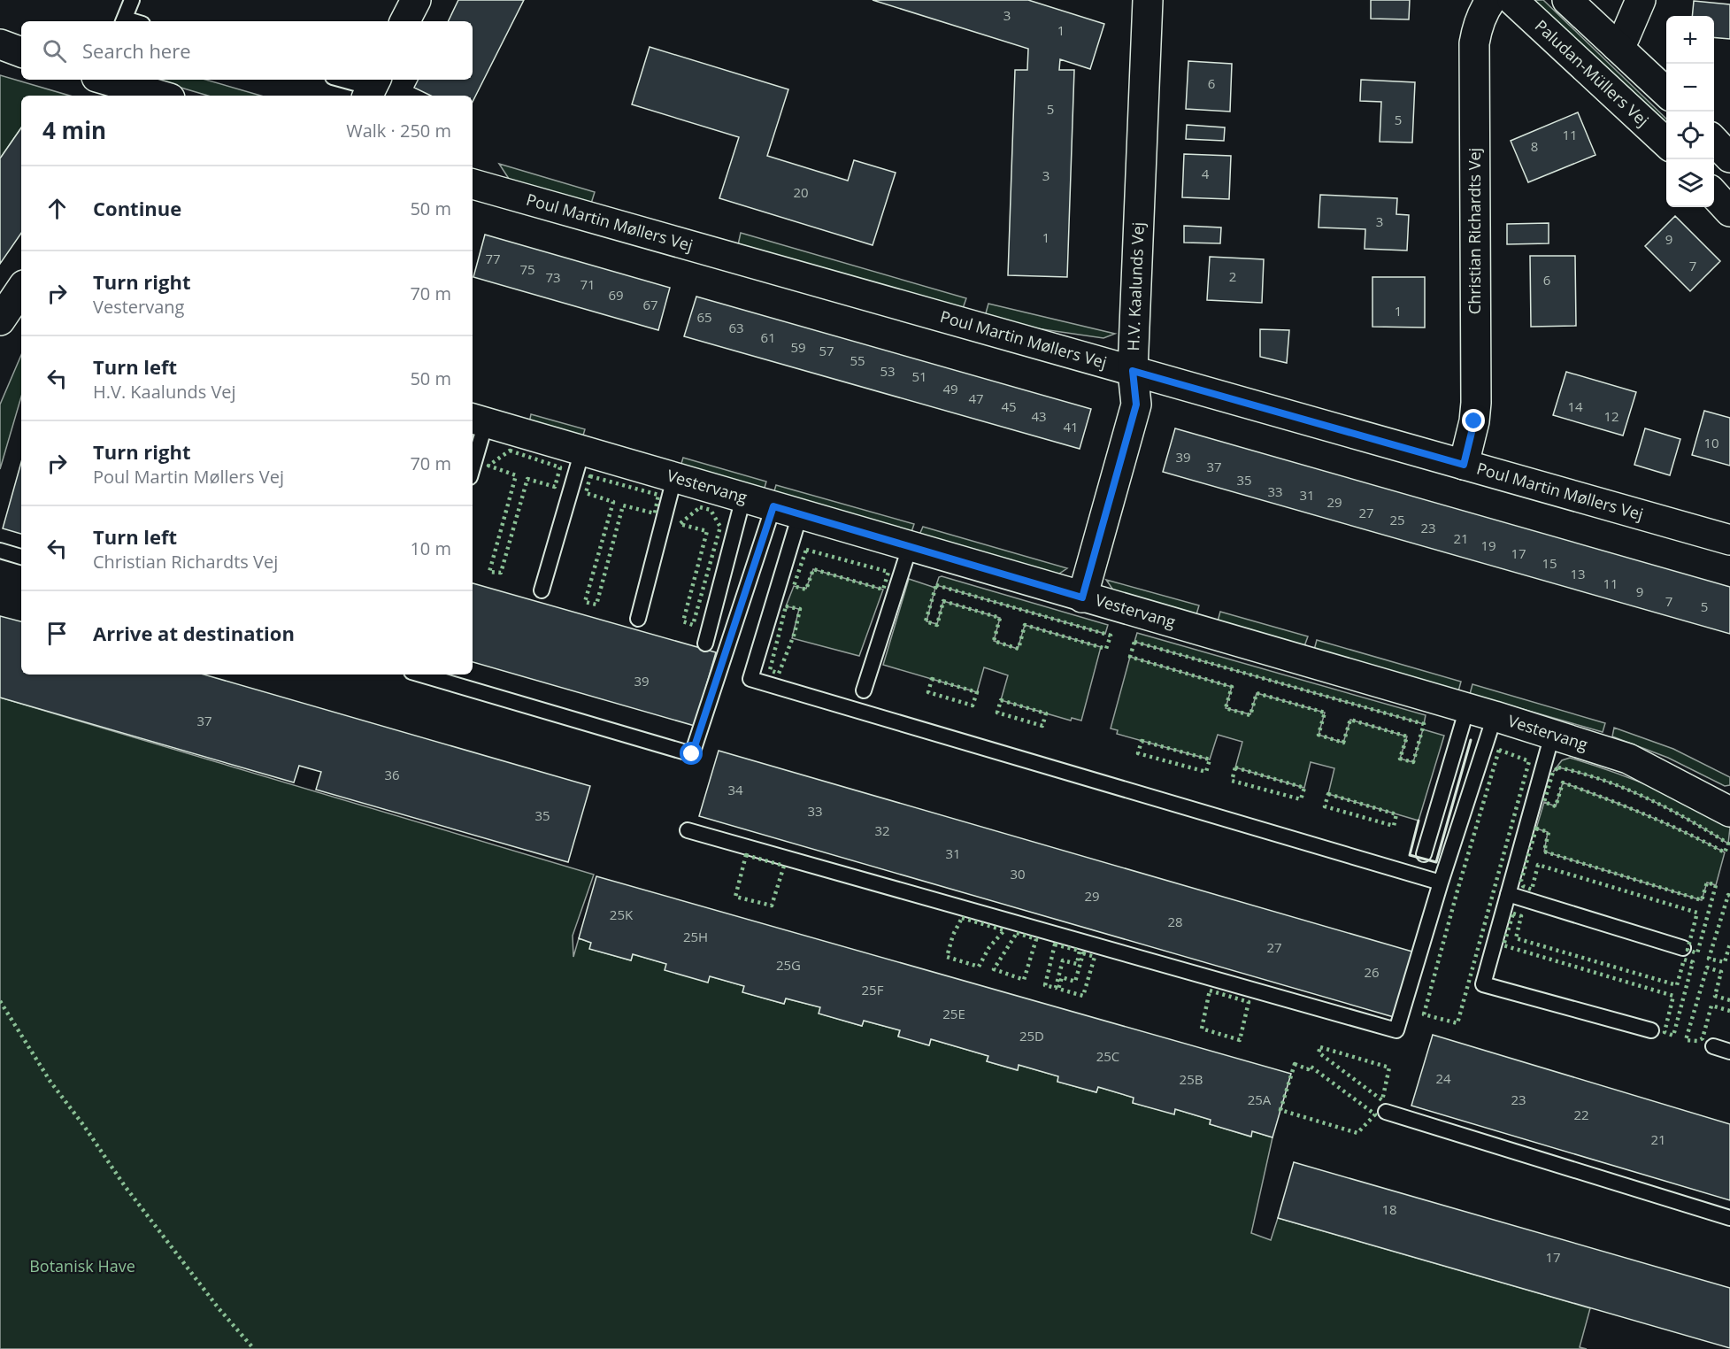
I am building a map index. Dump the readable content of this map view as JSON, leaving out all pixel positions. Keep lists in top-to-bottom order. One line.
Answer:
{"streets":{"street":["Paludan-Müllers Vej","Poul Martin Møllers Vej","Christian Richardts Vej","H.V. Kaalunds Vej","Vestervang"]},"crossings":[["Poul Martin Møllers Vej","Christian Richardts Vej"],["Poul Martin Møllers Vej","H.V. Kaalunds Vej"],["H.V. Kaalunds Vej","Vestervang"]],"parks":["Botanisk Have"],"house_numbers":["3","1","6","5","5","11","8","4","3","20","3","1","9","77","7","75","2","73","6","71","69","67","1","65","63","61","59","57","55","53","51","49","47","45","14","43","12","41","10","39","37","35","33","31","29","27","25","23","21","19","17","15","13","11","9","7","5","39","37","36","34","33","35","32","31","30","29","25K","28","25H","27","25G","26","25F","25E","25D","25C","24","25B","25A","23","22","21","18","17"],"page":{"map_buttons":["+","−"],"search":"Search here","heading":["4 min","Walk · 250 m"],"list":[["Continue","50 m"],["Turn right","Vestervang","70 m"],["Turn left","H.V. Kaalunds Vej","50 m"],["Turn right","Poul Martin Møllers Vej","70 m"],["Turn left","Christian Richardts Vej","10 m"],"Arrive at destination"]}}
